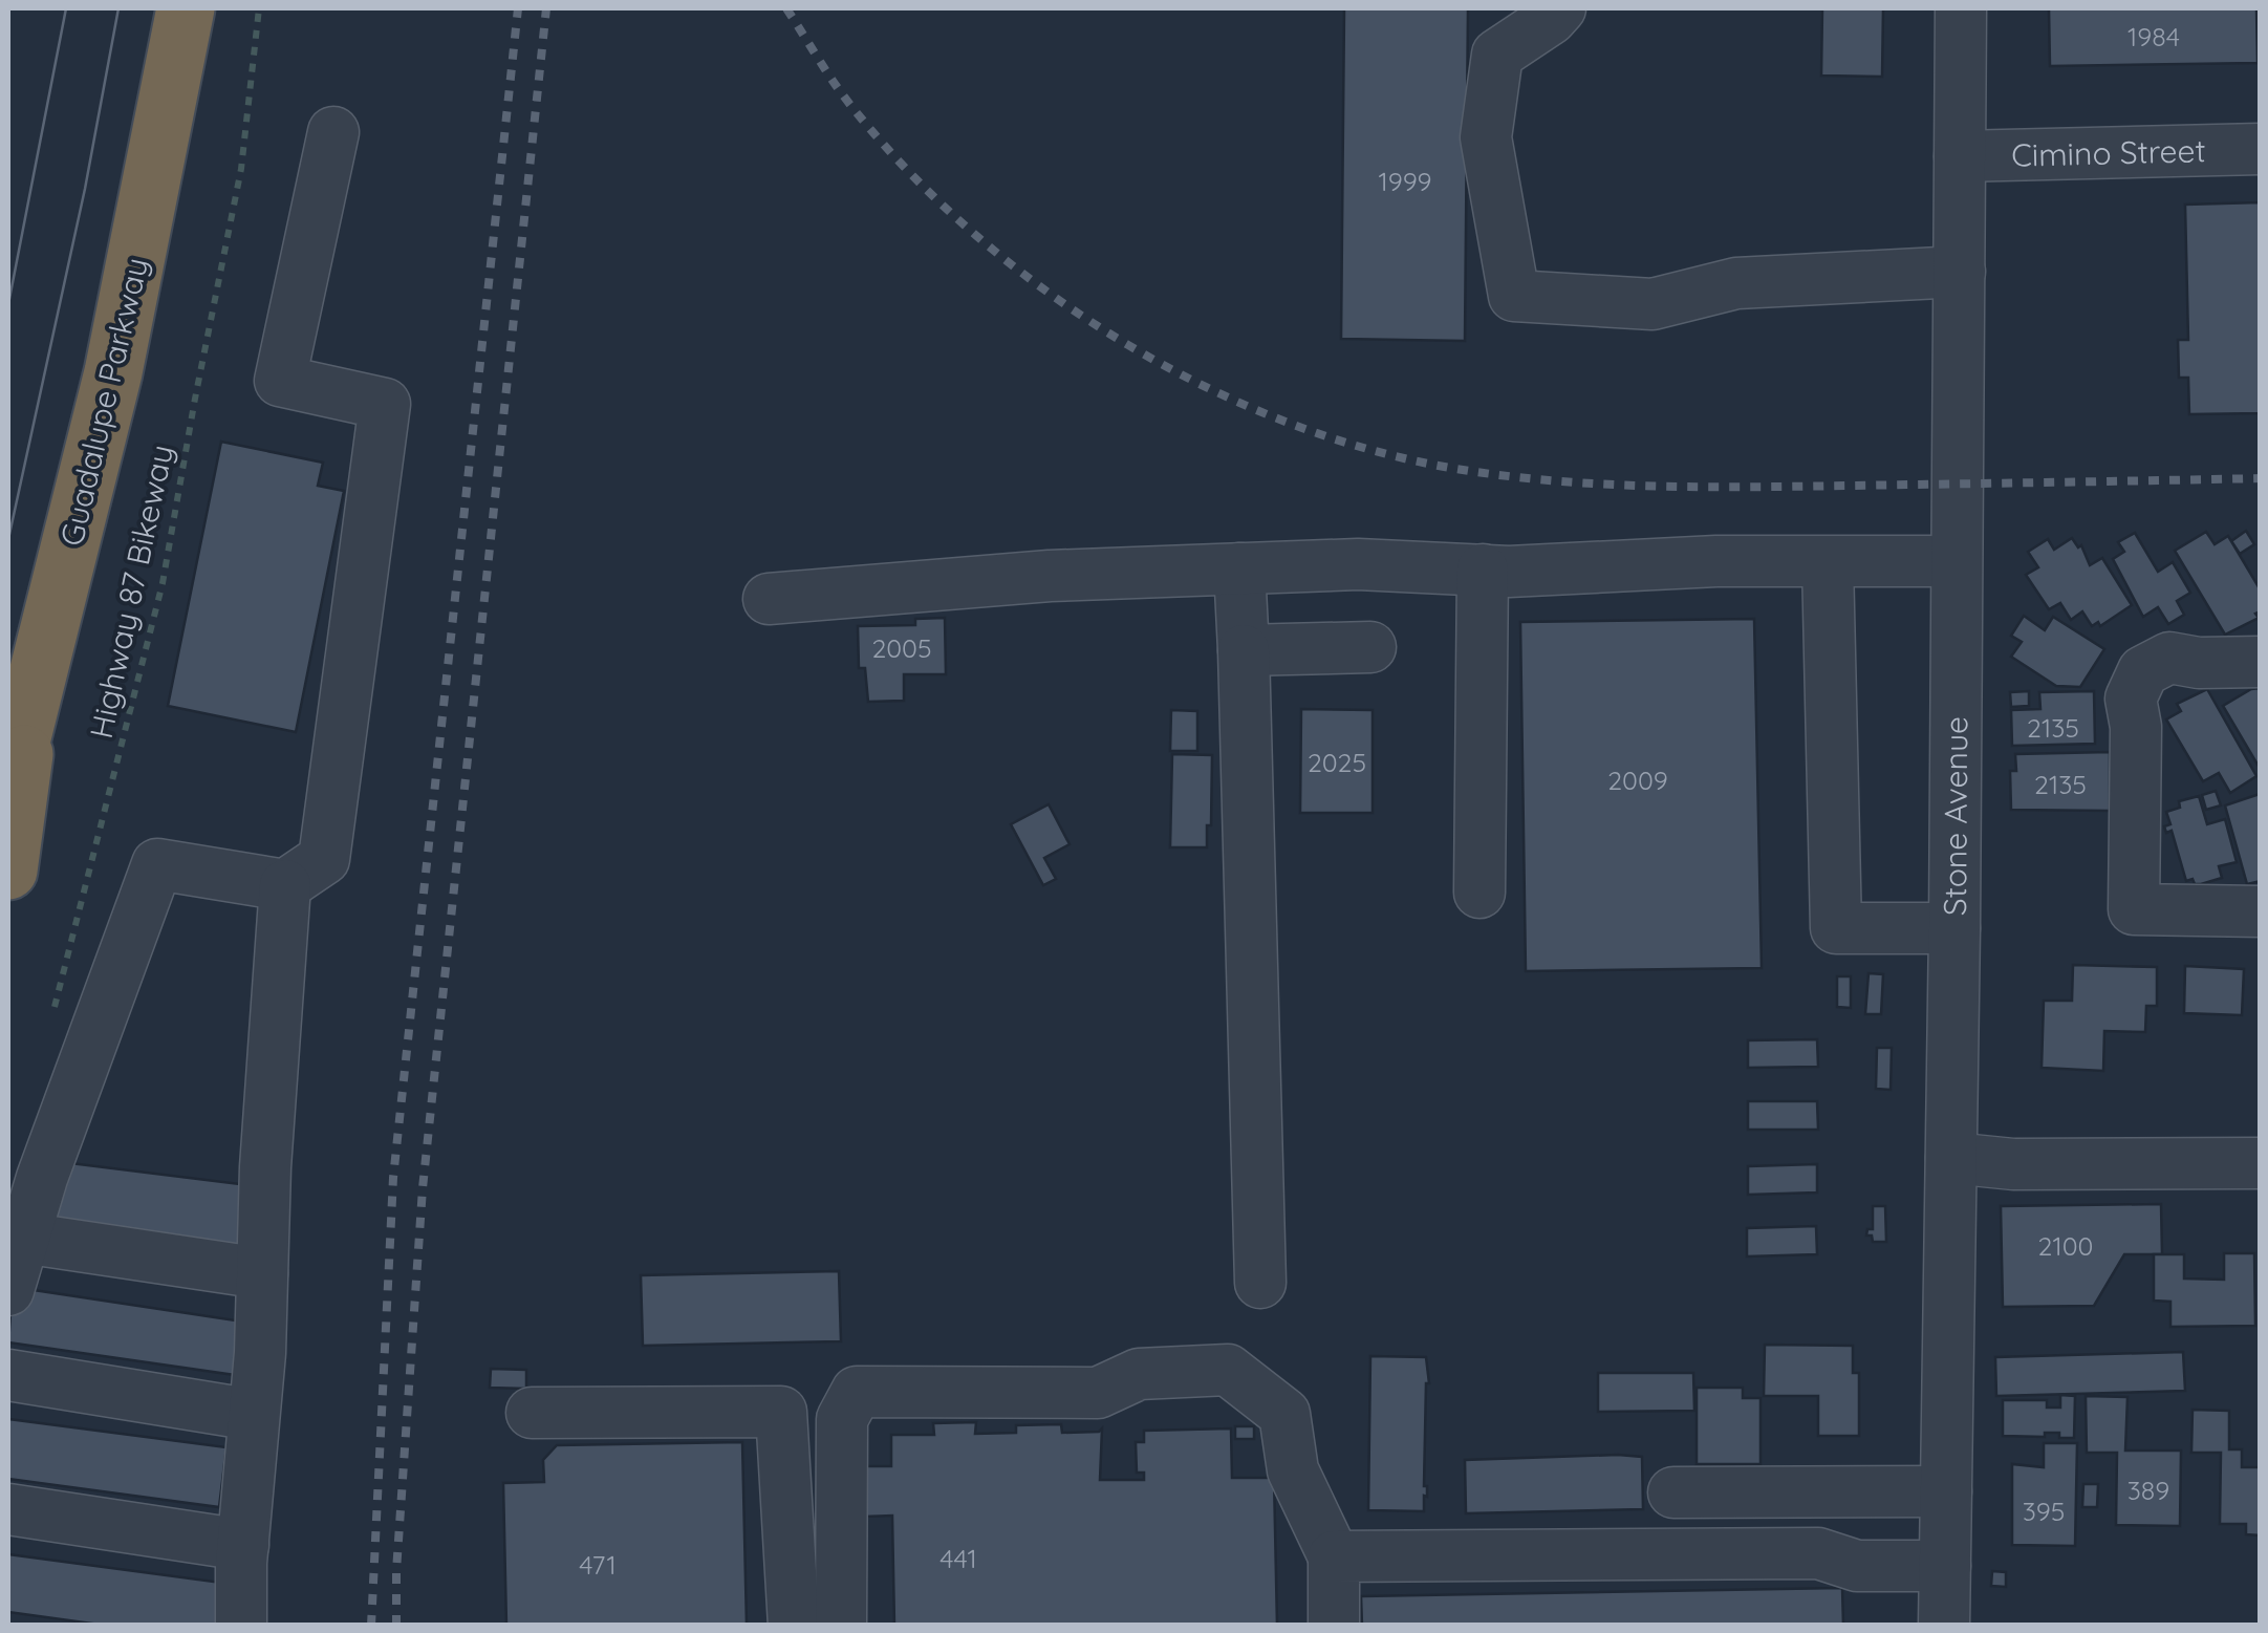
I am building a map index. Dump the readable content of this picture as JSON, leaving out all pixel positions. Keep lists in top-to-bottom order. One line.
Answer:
{"streets":{"highway":["Guadalupe Parkway"],"street":["Cimino Street","Stone Avenue"],"path":["Highway 87 Bikeway"]},"crossings":[["Cimino Street","Stone Avenue"]],"house_numbers":["1984","1999","2005","2135","2025","2009","2135","2100","389","395","441","471"]}
